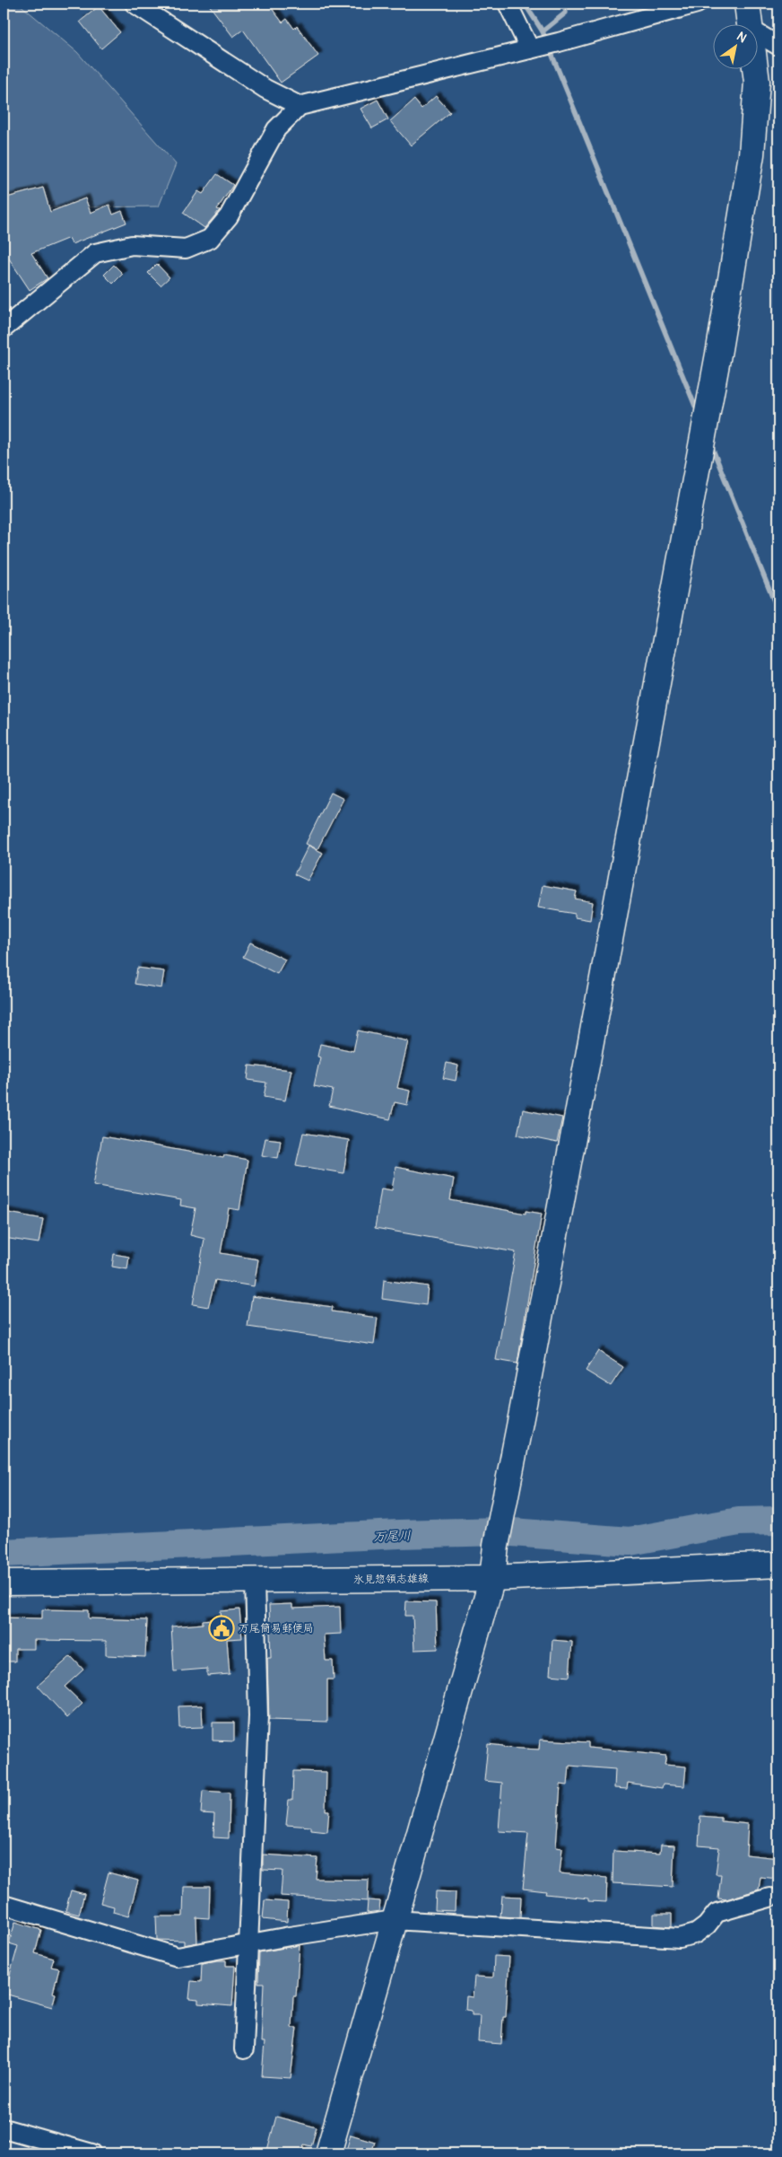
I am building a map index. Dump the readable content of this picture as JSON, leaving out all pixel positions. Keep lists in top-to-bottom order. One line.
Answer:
{"streets":{"street":["氷見惣領志雄線"]},"water":["万尾川"],"places":{"public building":["万尾簡易郵便局"]},"north":"top right"}
